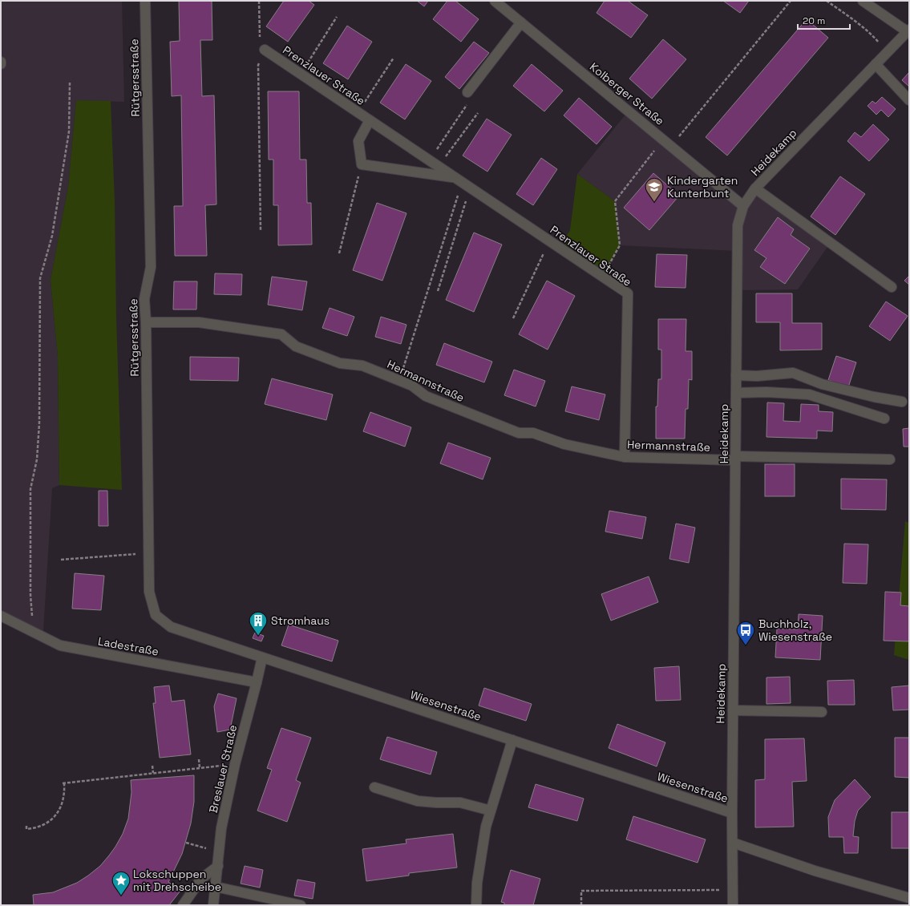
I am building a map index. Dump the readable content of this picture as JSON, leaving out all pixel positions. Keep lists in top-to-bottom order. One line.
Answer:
{"streets":{"street":["Prenzlauer Straße","Rütgersstraße","Kolberger Straße","Heidekamp","Hermannstraße","Ladestraße","Wiesenstraße","Breslauer Straße"]},"crossings":[["Prenzlauer Straße","Hermannstraße"],["Rütgersstraße","Hermannstraße"],["Rütgersstraße","Wiesenstraße"],["Kolberger Straße","Heidekamp"],["Heidekamp","Hermannstraße"],["Heidekamp","Wiesenstraße"],["Ladestraße","Breslauer Straße"],["Wiesenstraße","Breslauer Straße"]],"places":{"school or university":["Kindergarten Kunterbunt"],"building":["Stromhaus"],"bus stop":["Buchholz, Wiesenstraße"],"place":["Lokschuppen mit Drehscheibe"]},"scale_bar":"20 m"}
